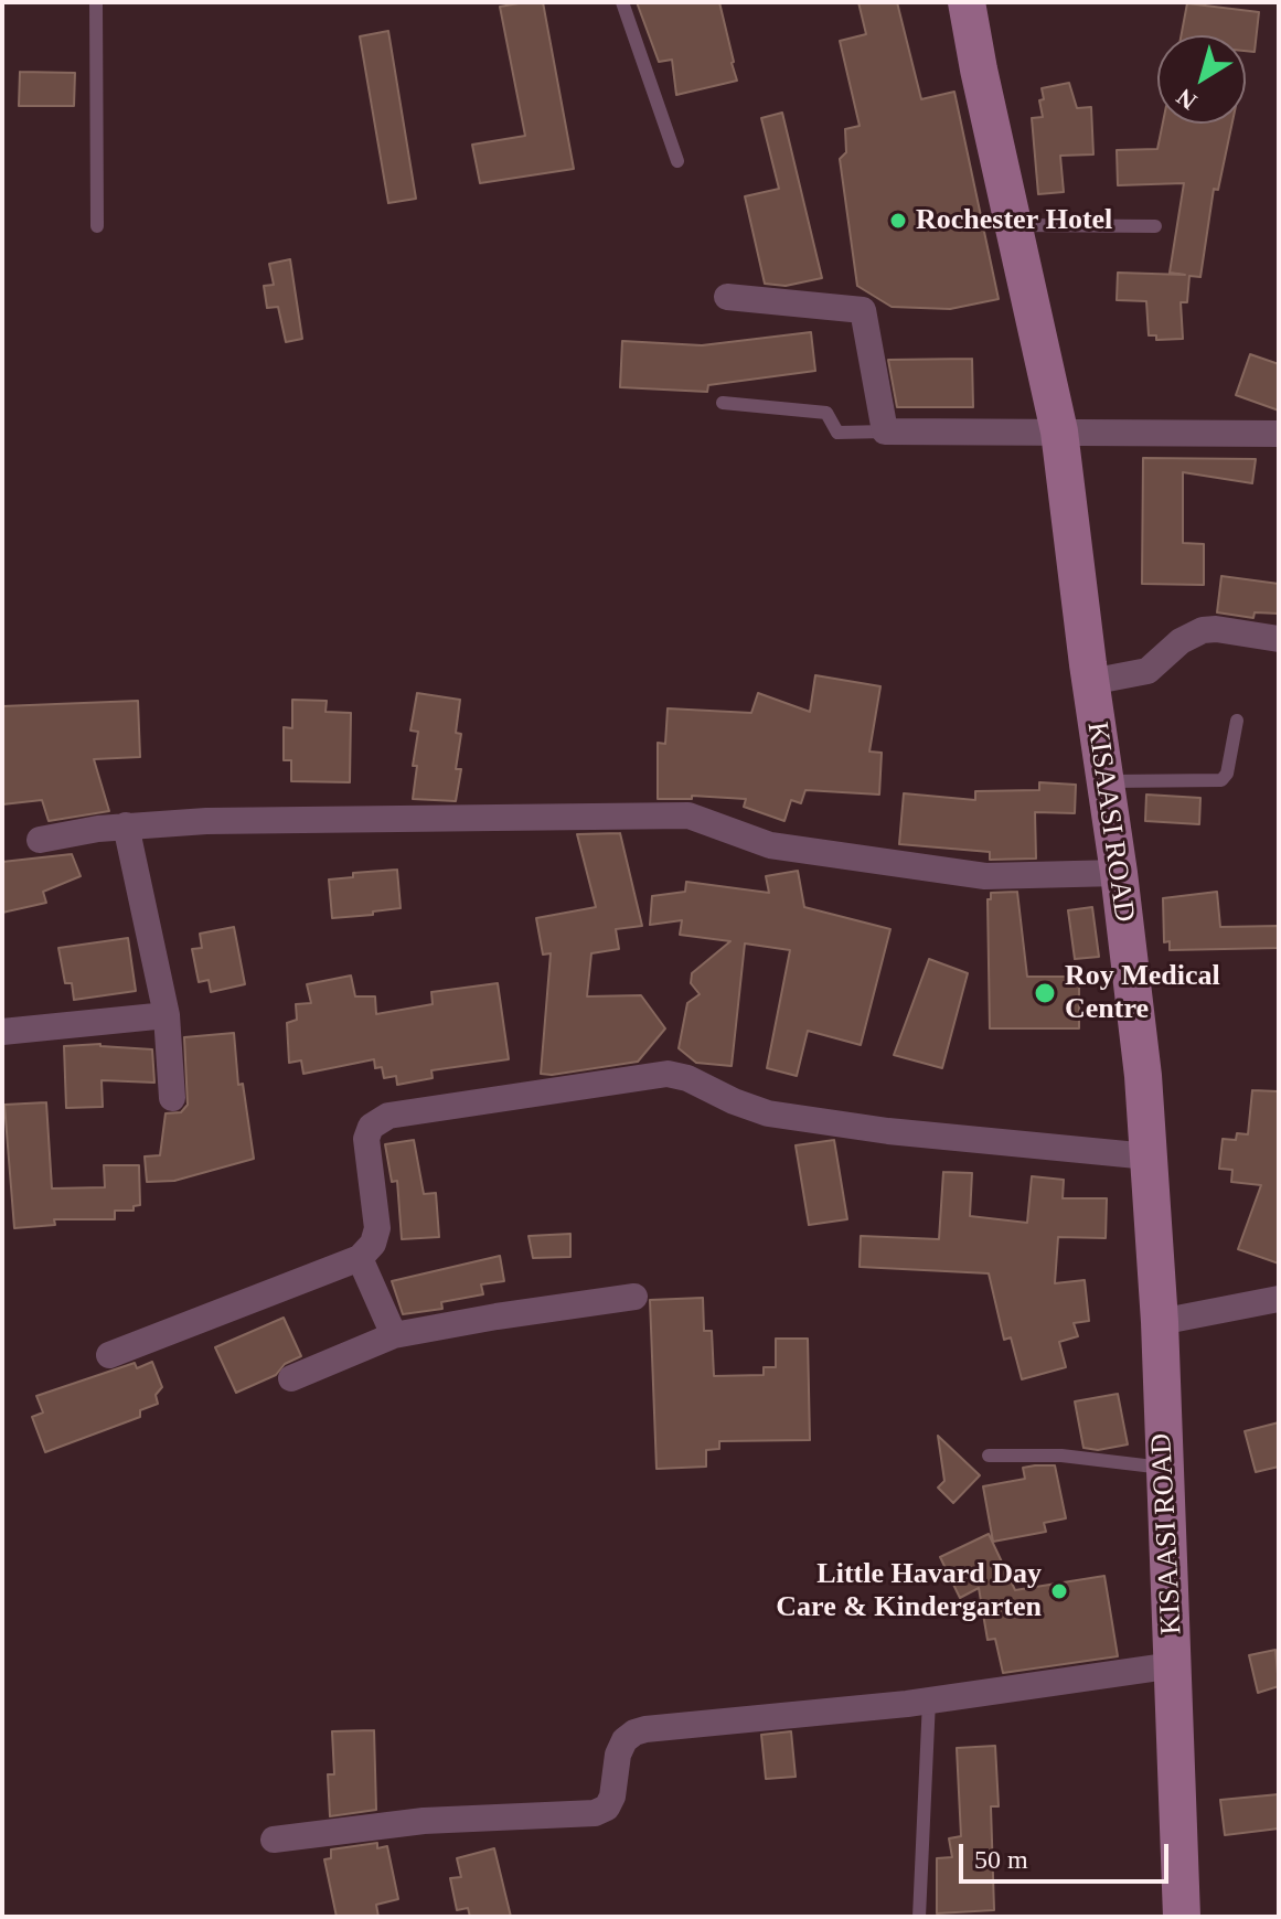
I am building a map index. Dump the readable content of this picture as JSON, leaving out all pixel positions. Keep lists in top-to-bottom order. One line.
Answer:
{"streets":{"main road":["KISAASI ROAD"]},"places":["Rochester Hotel","Roy Medical Centre","Little Havard Day Care & Kindergarten"],"scale_bar":"50 m","north":"bottom left"}
